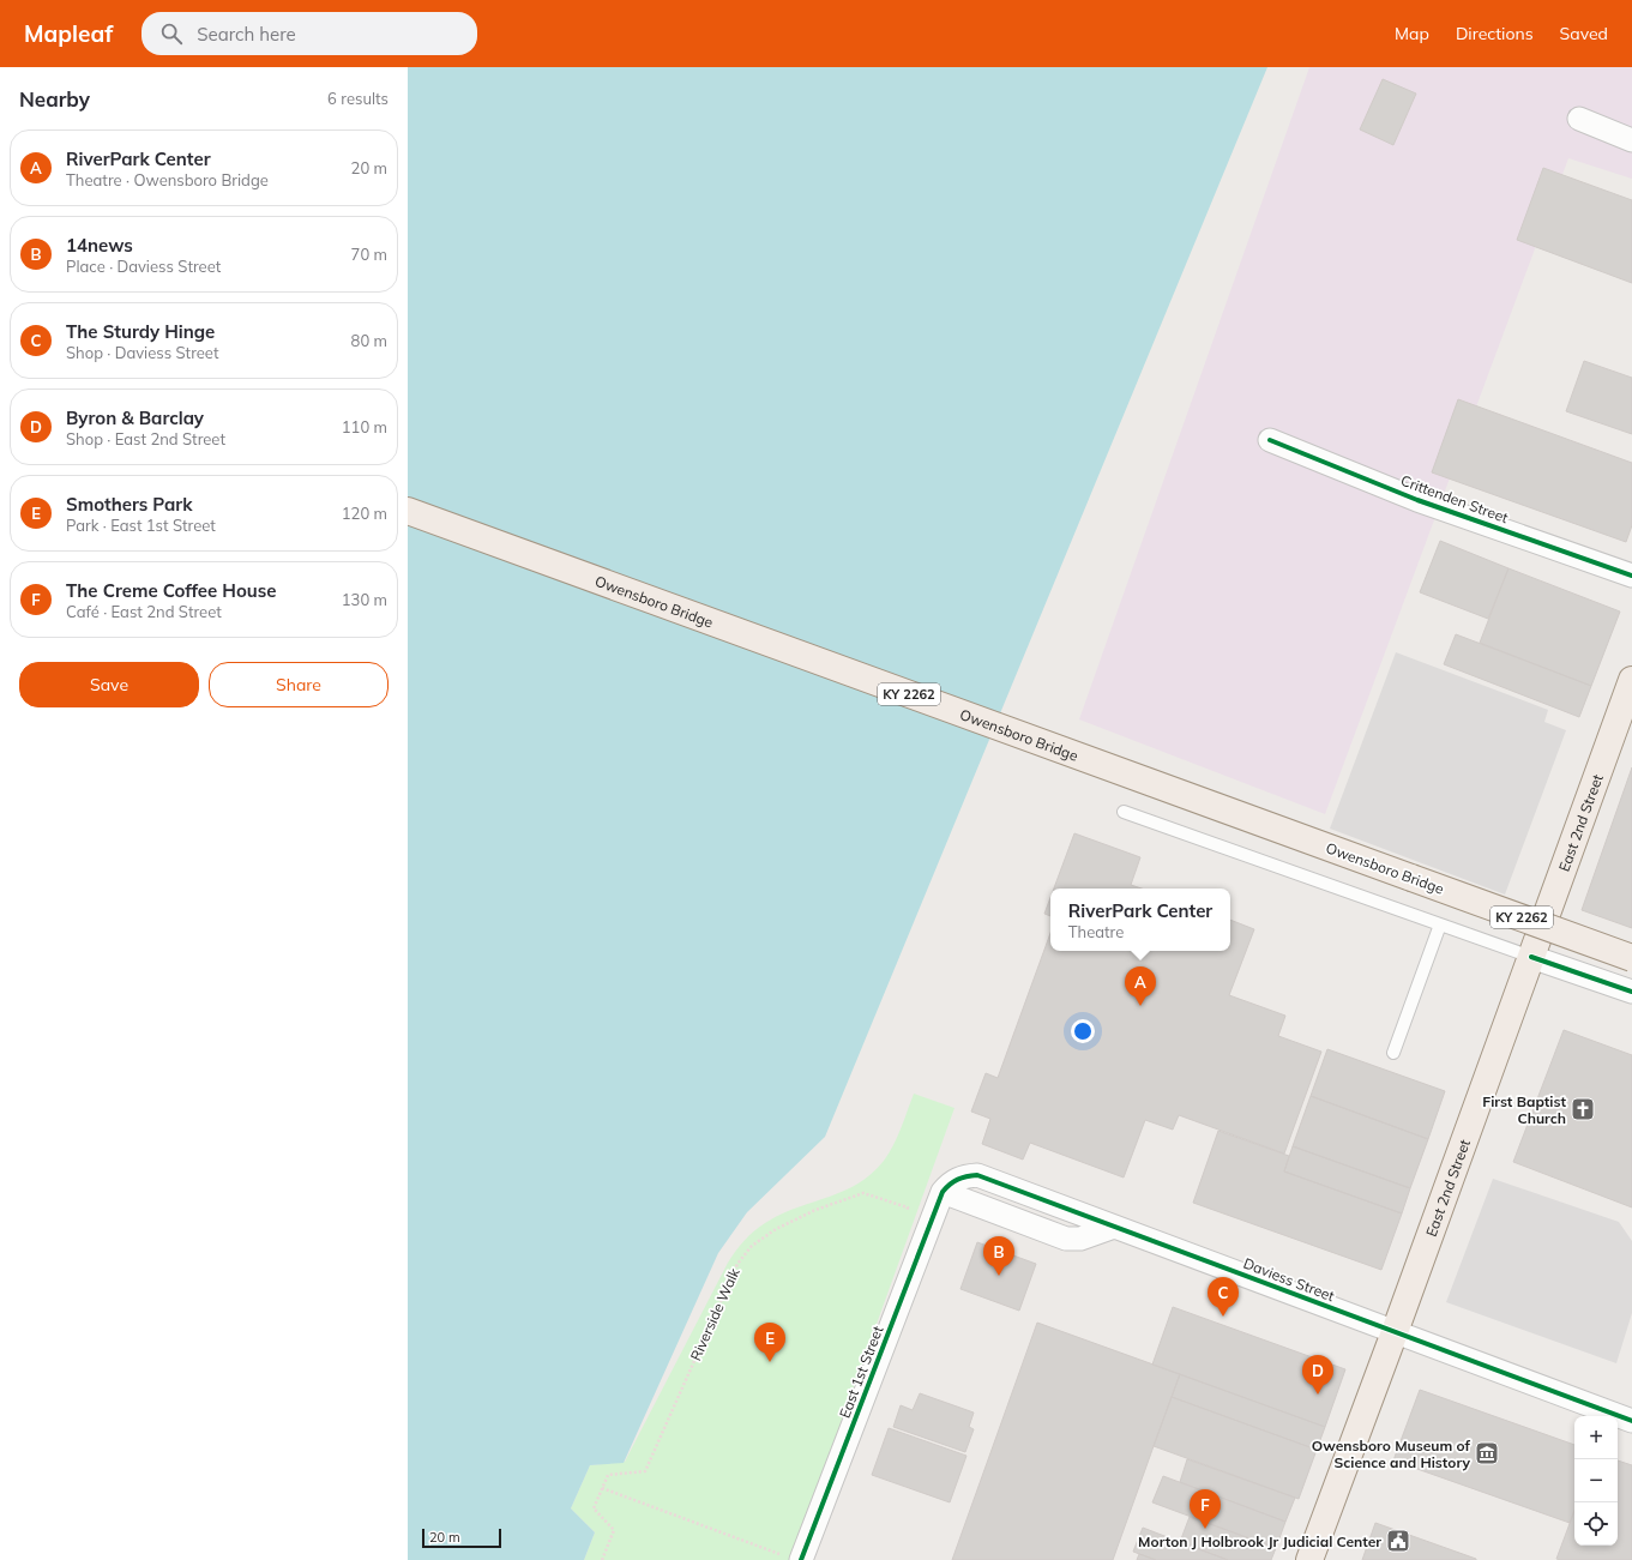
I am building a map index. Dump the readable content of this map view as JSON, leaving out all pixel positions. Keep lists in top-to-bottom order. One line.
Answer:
{"streets":{"main road":["Owensboro Bridge","KY 2262","East 2nd Street"],"street":["Crittenden Street","Daviess Street","East 1st Street"],"path":["Riverside Walk"]},"crossings":[["East 2nd Street","Daviess Street"],["Daviess Street","East 1st Street"]],"places":{"church":["First Baptist Church"],"museum":["Owensboro Museum of Science and History"],"public building":["Morton J Holbrook Jr Judicial Center"]},"scale_bar":"20 m","page":{"header":"Mapleaf","search":"Search here","nav":["Map","Directions","Saved"],"heading":["Nearby","6 results"],"list":[{"mark":"A","name":"RiverPark Center","note":"Theatre · Owensboro Bridge","value":"20 m"},{"mark":"B","name":"14news","note":"Place · Daviess Street","value":"70 m"},{"mark":"C","name":"The Sturdy Hinge","note":"Shop · Daviess Street","value":"80 m"},{"mark":"D","name":"Byron & Barclay","note":"Shop · East 2nd Street","value":"110 m"},{"mark":"E","name":"Smothers Park","note":"Park · East 1st Street","value":"120 m"},{"mark":"F","name":"The Creme Coffee House","note":"Café · East 2nd Street","value":"130 m"}],"buttons":["Save","Share"],"popup":["RiverPark Center","Theatre"],"pins":["A","B","C","E","D","F"],"map_buttons":["+","−"],"scale":"20 m"}}
